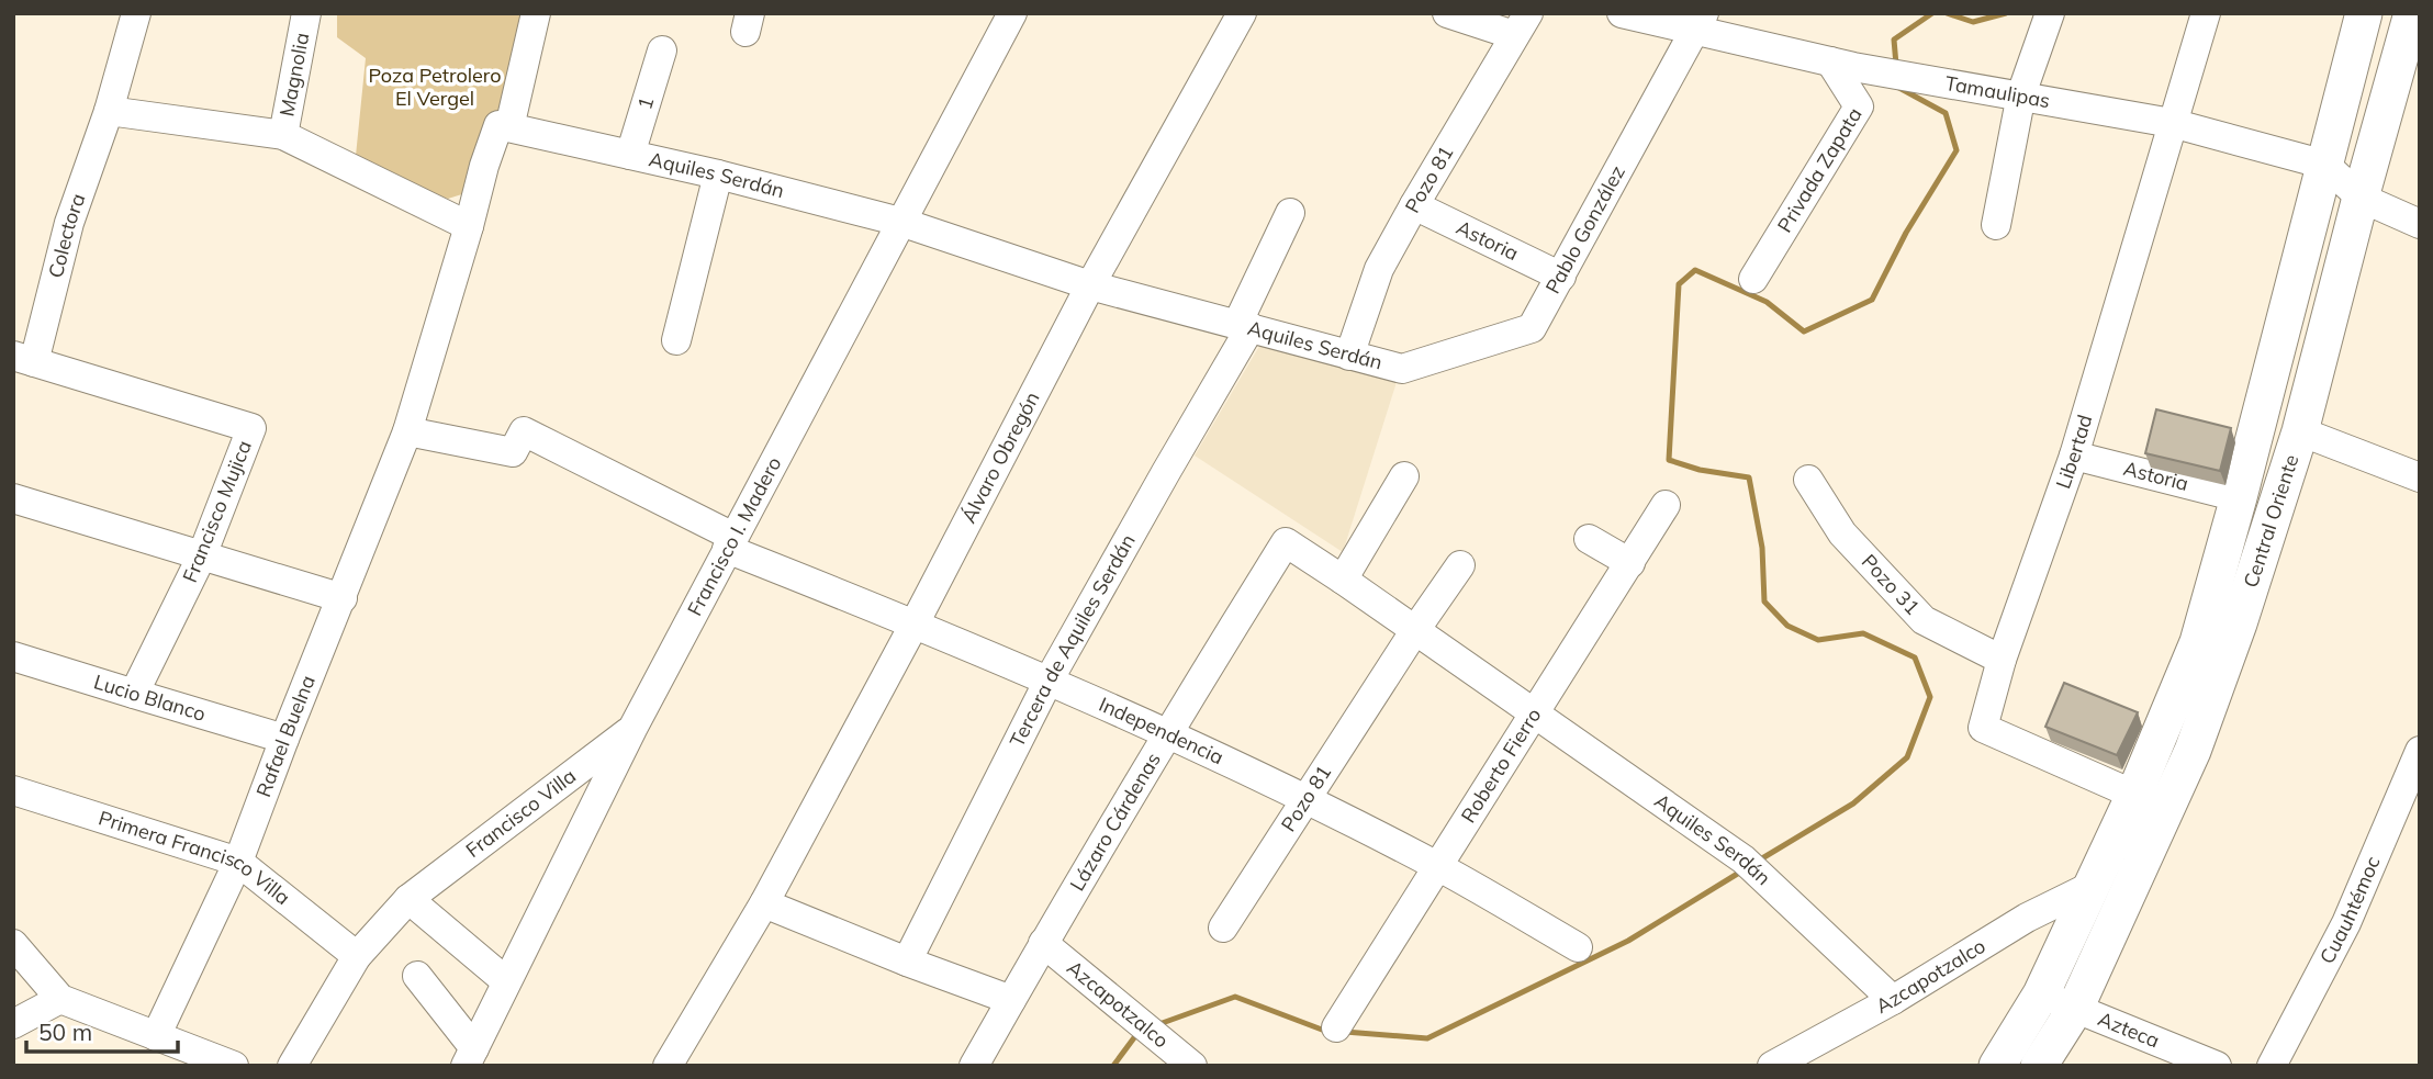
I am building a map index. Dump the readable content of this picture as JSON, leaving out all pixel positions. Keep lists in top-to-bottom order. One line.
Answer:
{"streets":{"main road":["Central Oriente"],"street":["Magnolia","Tamaulipas","1","Privada Zapata","Aquiles Serdán","Pozo 81","Pablo González","Colectora","Astoria","Libertad","Álvaro Obregón","Francisco Mujica","Francisco I. Madero","Pozo 31","Tercera de Aquiles Serdán","Lucio Blanco","Independencia","Rafael Buelna","Roberto Fierro","Francisco Villa","Lázaro Cárdenas","Primera Francisco Villa","Cuauhtémoc","Azcapotzalco","Azteca"]},"crossings":[["Tamaulipas","Privada Zapata"],["Tamaulipas","Pablo González"],["Tamaulipas","Libertad"],["Tamaulipas","Central Oriente"],["1","Aquiles Serdán"],["Aquiles Serdán","Pozo 81"],["Aquiles Serdán","Pablo González"],["Aquiles Serdán","Álvaro Obregón"],["Aquiles Serdán","Francisco I. Madero"],["Aquiles Serdán","Tercera de Aquiles Serdán"],["Aquiles Serdán","Roberto Fierro"],["Aquiles Serdán","Lázaro Cárdenas"],["Aquiles Serdán","Azcapotzalco"],["Pozo 81","Astoria"],["Pozo 81","Independencia"],["Pablo González","Astoria"],["Colectora","Francisco Mujica"],["Astoria","Libertad"],["Astoria","Central Oriente"],["Libertad","Central Oriente"],["Libertad","Pozo 31"],["Álvaro Obregón","Independencia"],["Francisco Mujica","Lucio Blanco"],["Central Oriente","Azcapotzalco"],["Central Oriente","Azteca"],["Francisco I. Madero","Independencia"],["Francisco I. Madero","Francisco Villa"],["Tercera de Aquiles Serdán","Independencia"],["Lucio Blanco","Rafael Buelna"],["Independencia","Rafael Buelna"],["Independencia","Roberto Fierro"],["Independencia","Lázaro Cárdenas"],["Rafael Buelna","Primera Francisco Villa"],["Francisco Villa","Primera Francisco Villa"],["Lázaro Cárdenas","Azcapotzalco"]],"parks":["Poza Petrolero El Vergel"],"scale_bar":"50 m"}
